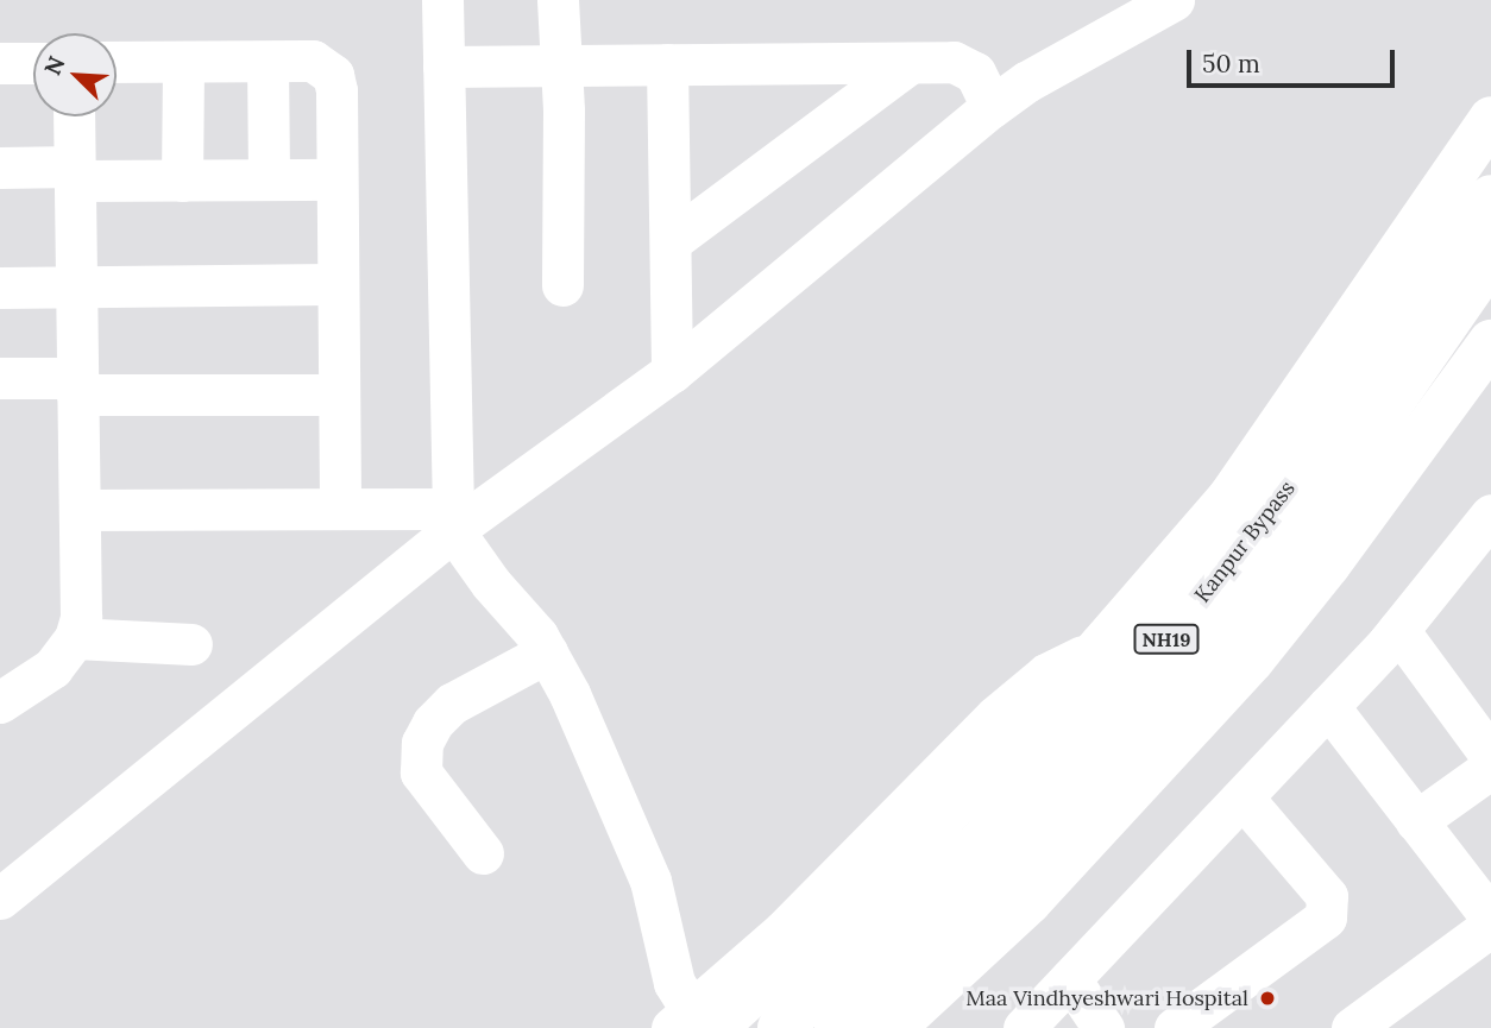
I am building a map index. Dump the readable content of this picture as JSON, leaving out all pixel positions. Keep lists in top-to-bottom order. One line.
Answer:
{"streets":{"main road":["Kanpur Bypass","NH19"]},"places":["Maa Vindhyeshwari Hospital"],"scale_bar":"50 m","north":"top left"}
